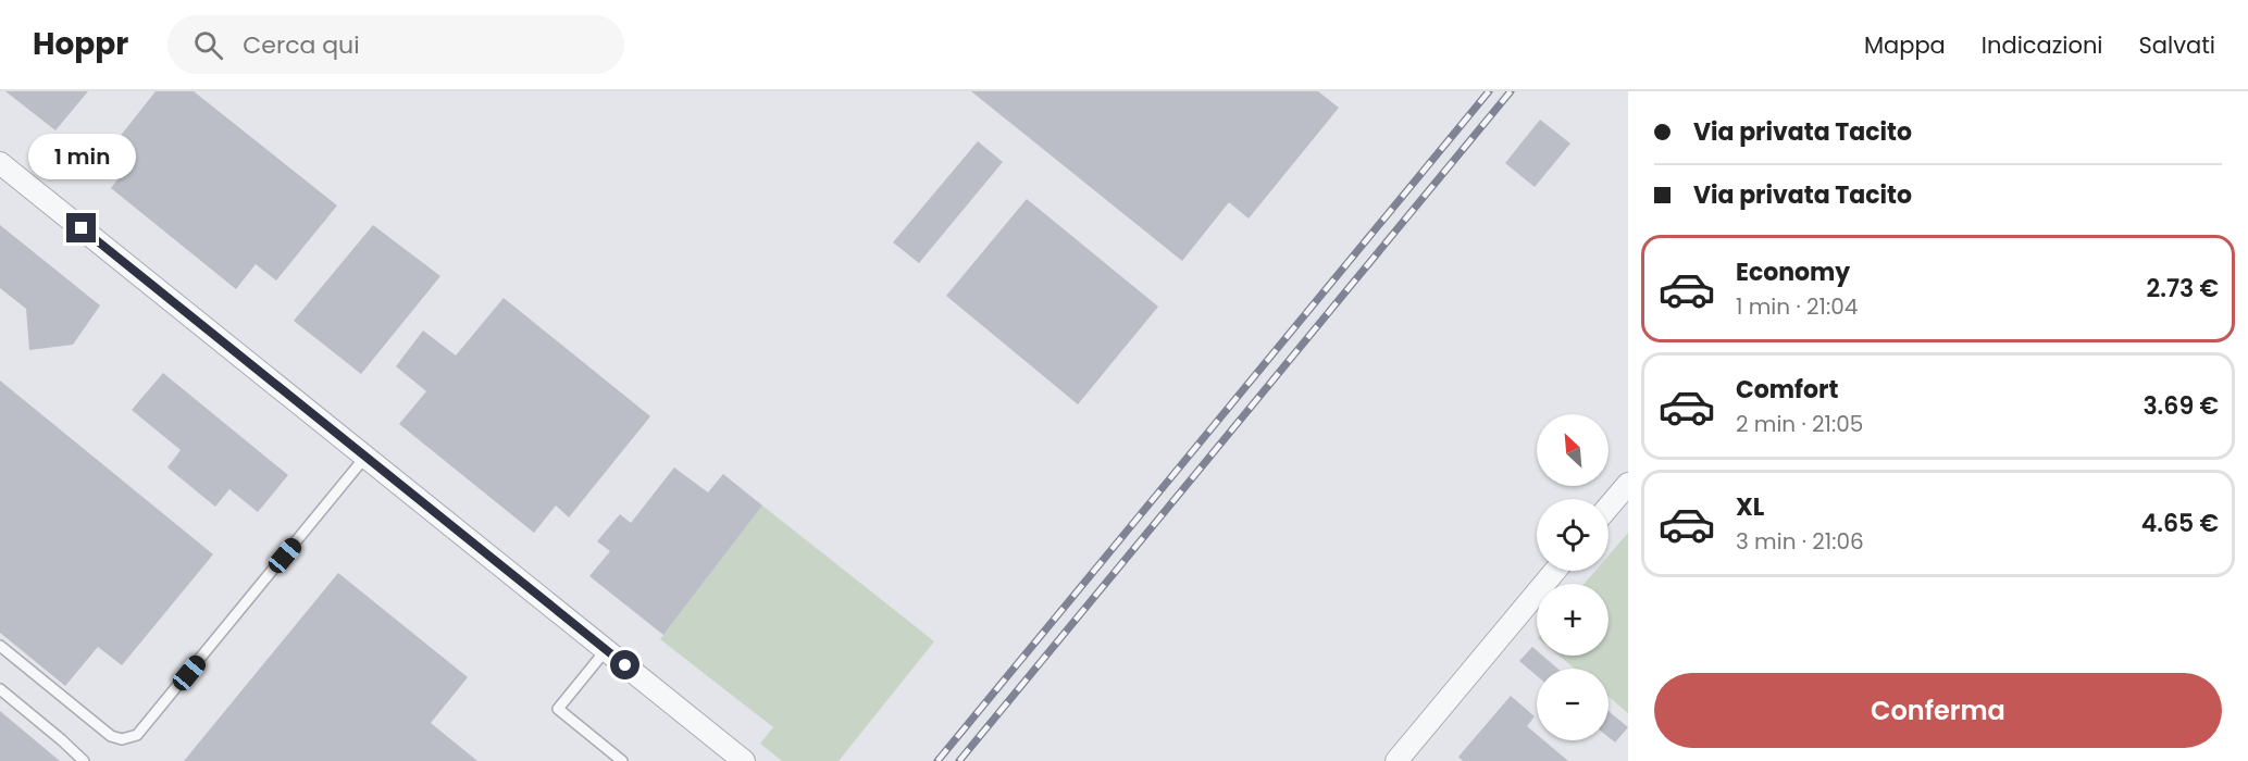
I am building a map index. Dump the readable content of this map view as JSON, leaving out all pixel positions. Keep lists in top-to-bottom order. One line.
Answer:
{"north":"top left","page":{"header":"Hoppr","search":"Cerca qui","nav":["Mappa","Indicazioni","Salvati"],"banner":["Via privata Tacito","Via privata Tacito"],"bubble":"1 min","list":[{"name":"Economy","note":"1 min · 21:04","value":"2.73 €"},{"name":"Comfort","note":"2 min · 21:05","value":"3.69 €"},{"name":"XL","note":"3 min · 21:06","value":"4.65 €"}],"map_buttons":["+","−"],"buttons":"Conferma"}}
